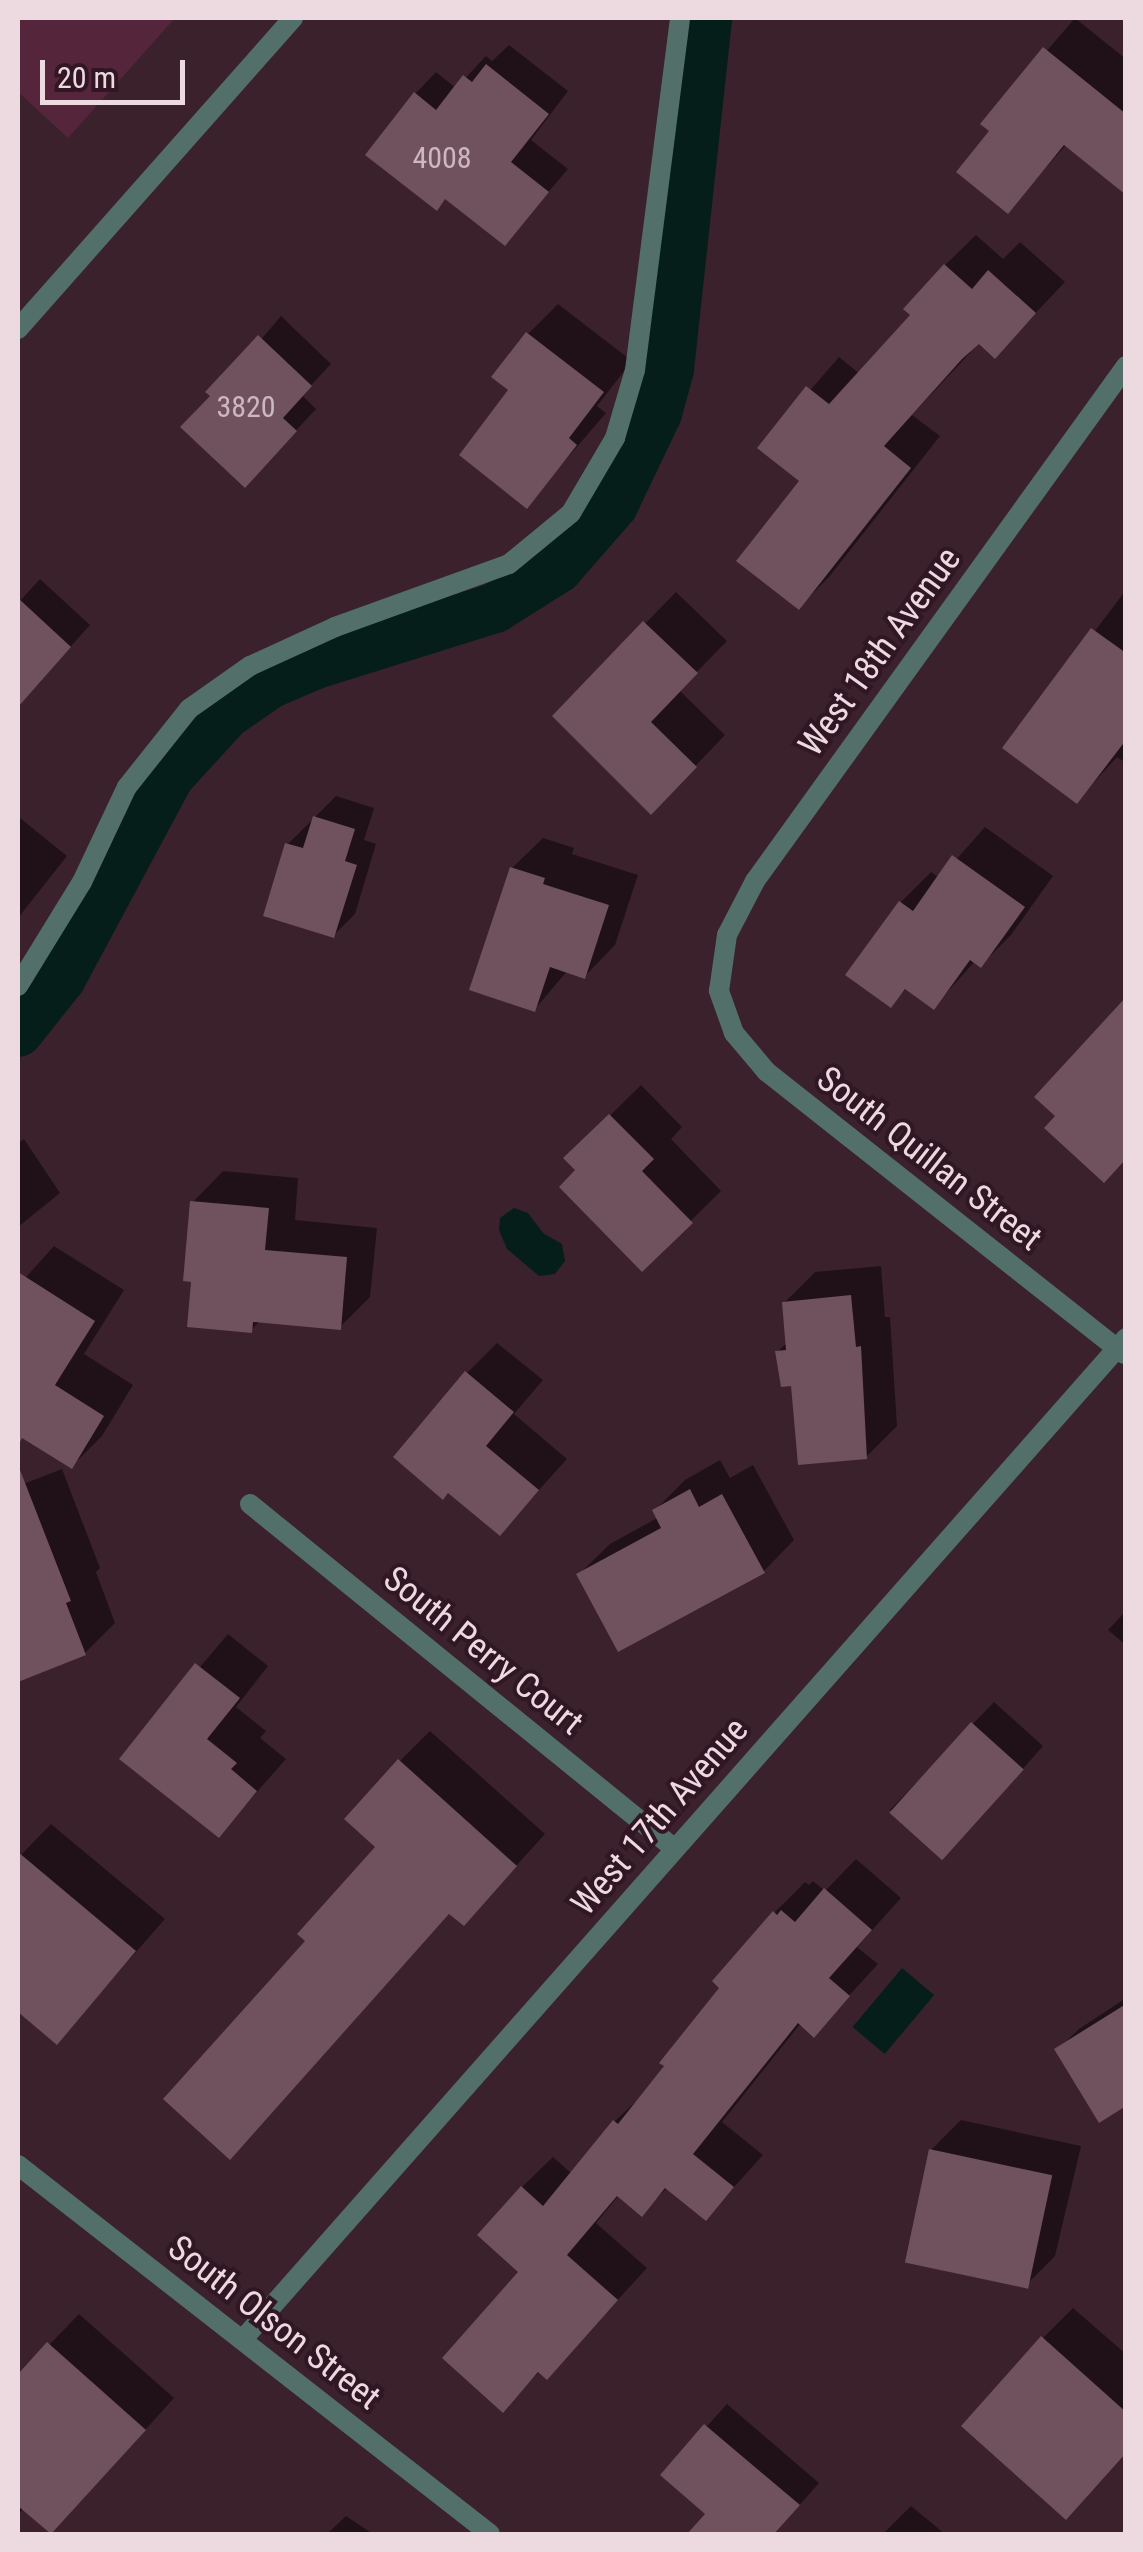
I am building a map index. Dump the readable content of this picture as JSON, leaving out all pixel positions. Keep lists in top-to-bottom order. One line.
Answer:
{"streets":{"street":["West 18th Avenue","South Quillan Street","South Perry Court","West 17th Avenue","South Olson Street"]},"crossings":[["West 18th Avenue","South Quillan Street"],["South Quillan Street","West 17th Avenue"],["South Perry Court","West 17th Avenue"],["West 17th Avenue","South Olson Street"]],"house_numbers":["4008","3820"],"scale_bar":"20 m"}
